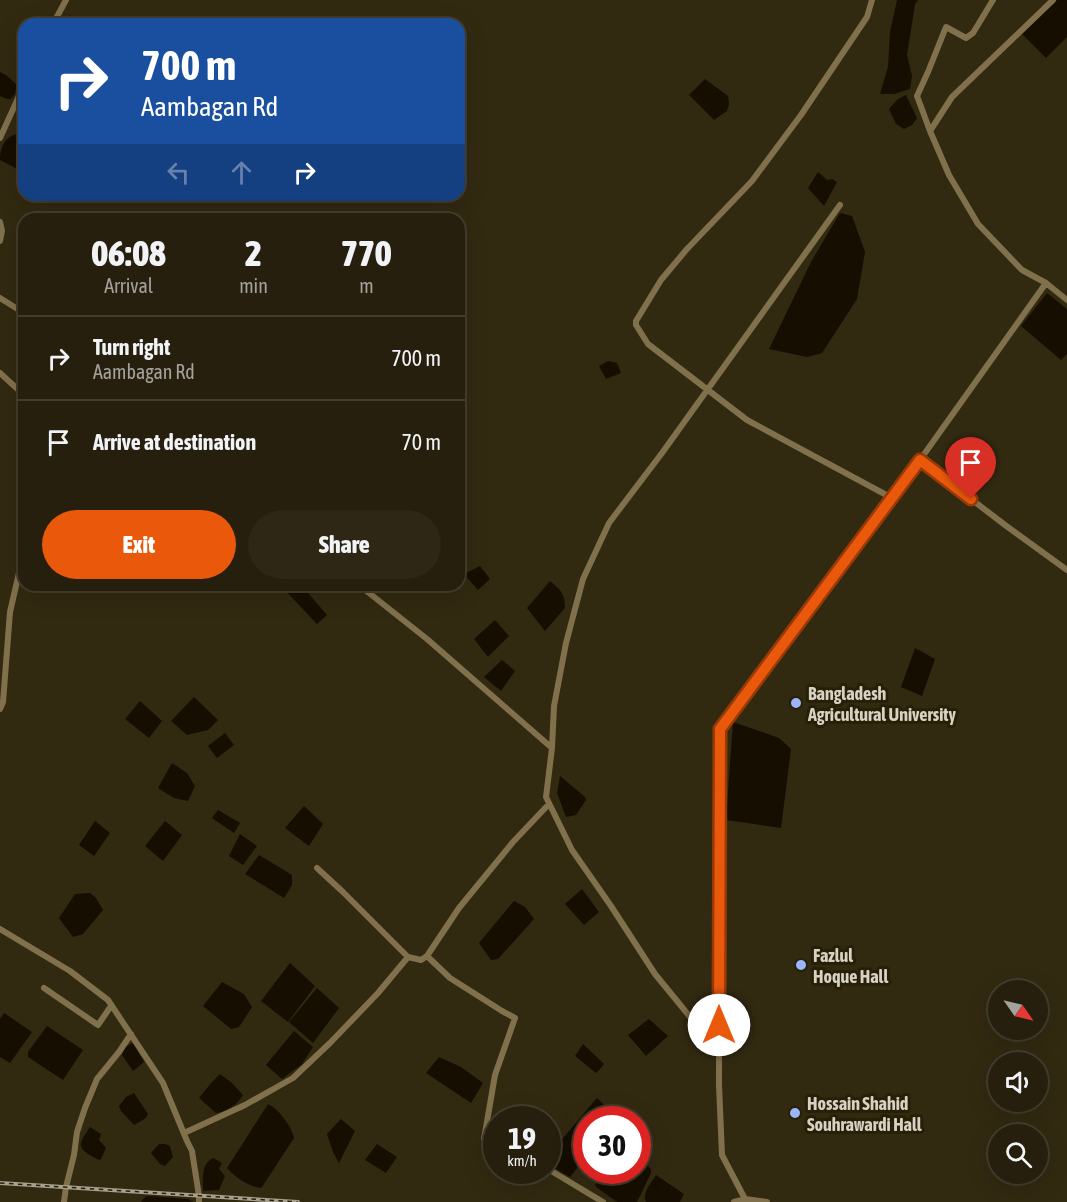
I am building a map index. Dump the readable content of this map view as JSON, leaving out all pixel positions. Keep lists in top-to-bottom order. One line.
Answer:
{"places":["Bangladesh Agricultural University","Fazlul Hoque Hall","Hossain Shahid Souhrawardi Hall"],"north":"bottom right","page":{"turn":["700 m","Aambagan Rd"],"eta":["06:08","Arrival","2","min","770","m"],"list":[{"name":"Turn right","note":"Aambagan Rd","value":"700 m"},{"name":"Arrive at destination","value":"70 m"}],"buttons":["Exit","Share"],"speed":"19 km/h","limit":"30"}}
